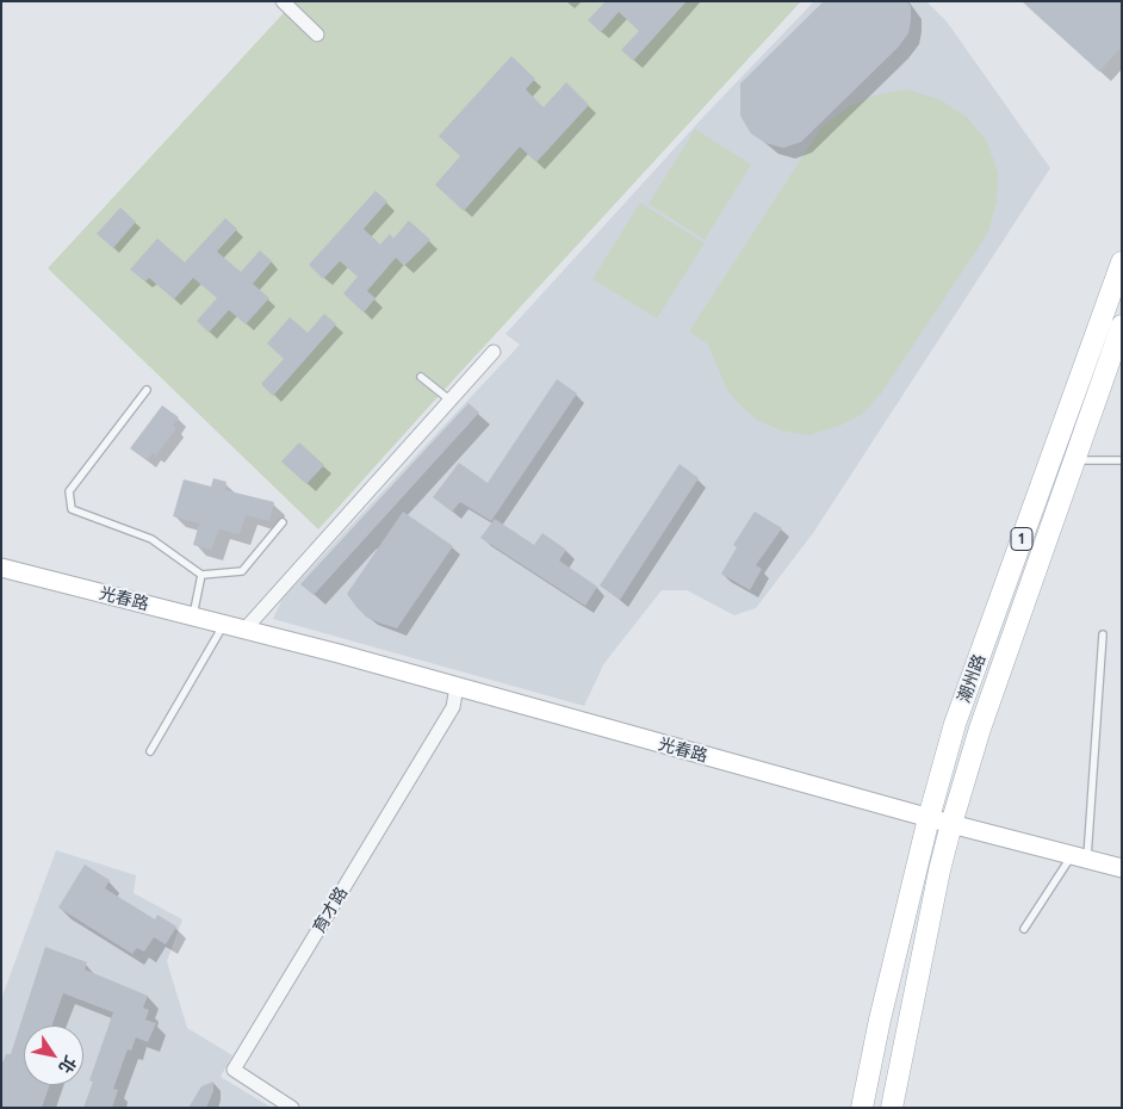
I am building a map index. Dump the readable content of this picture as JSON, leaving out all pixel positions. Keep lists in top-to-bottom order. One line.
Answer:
{"streets":{"main road":["1","光春路","潮州路"],"street":["育才路"]},"crossings":[["光春路","潮州路"],["光春路","育才路"]],"north":"bottom right"}
